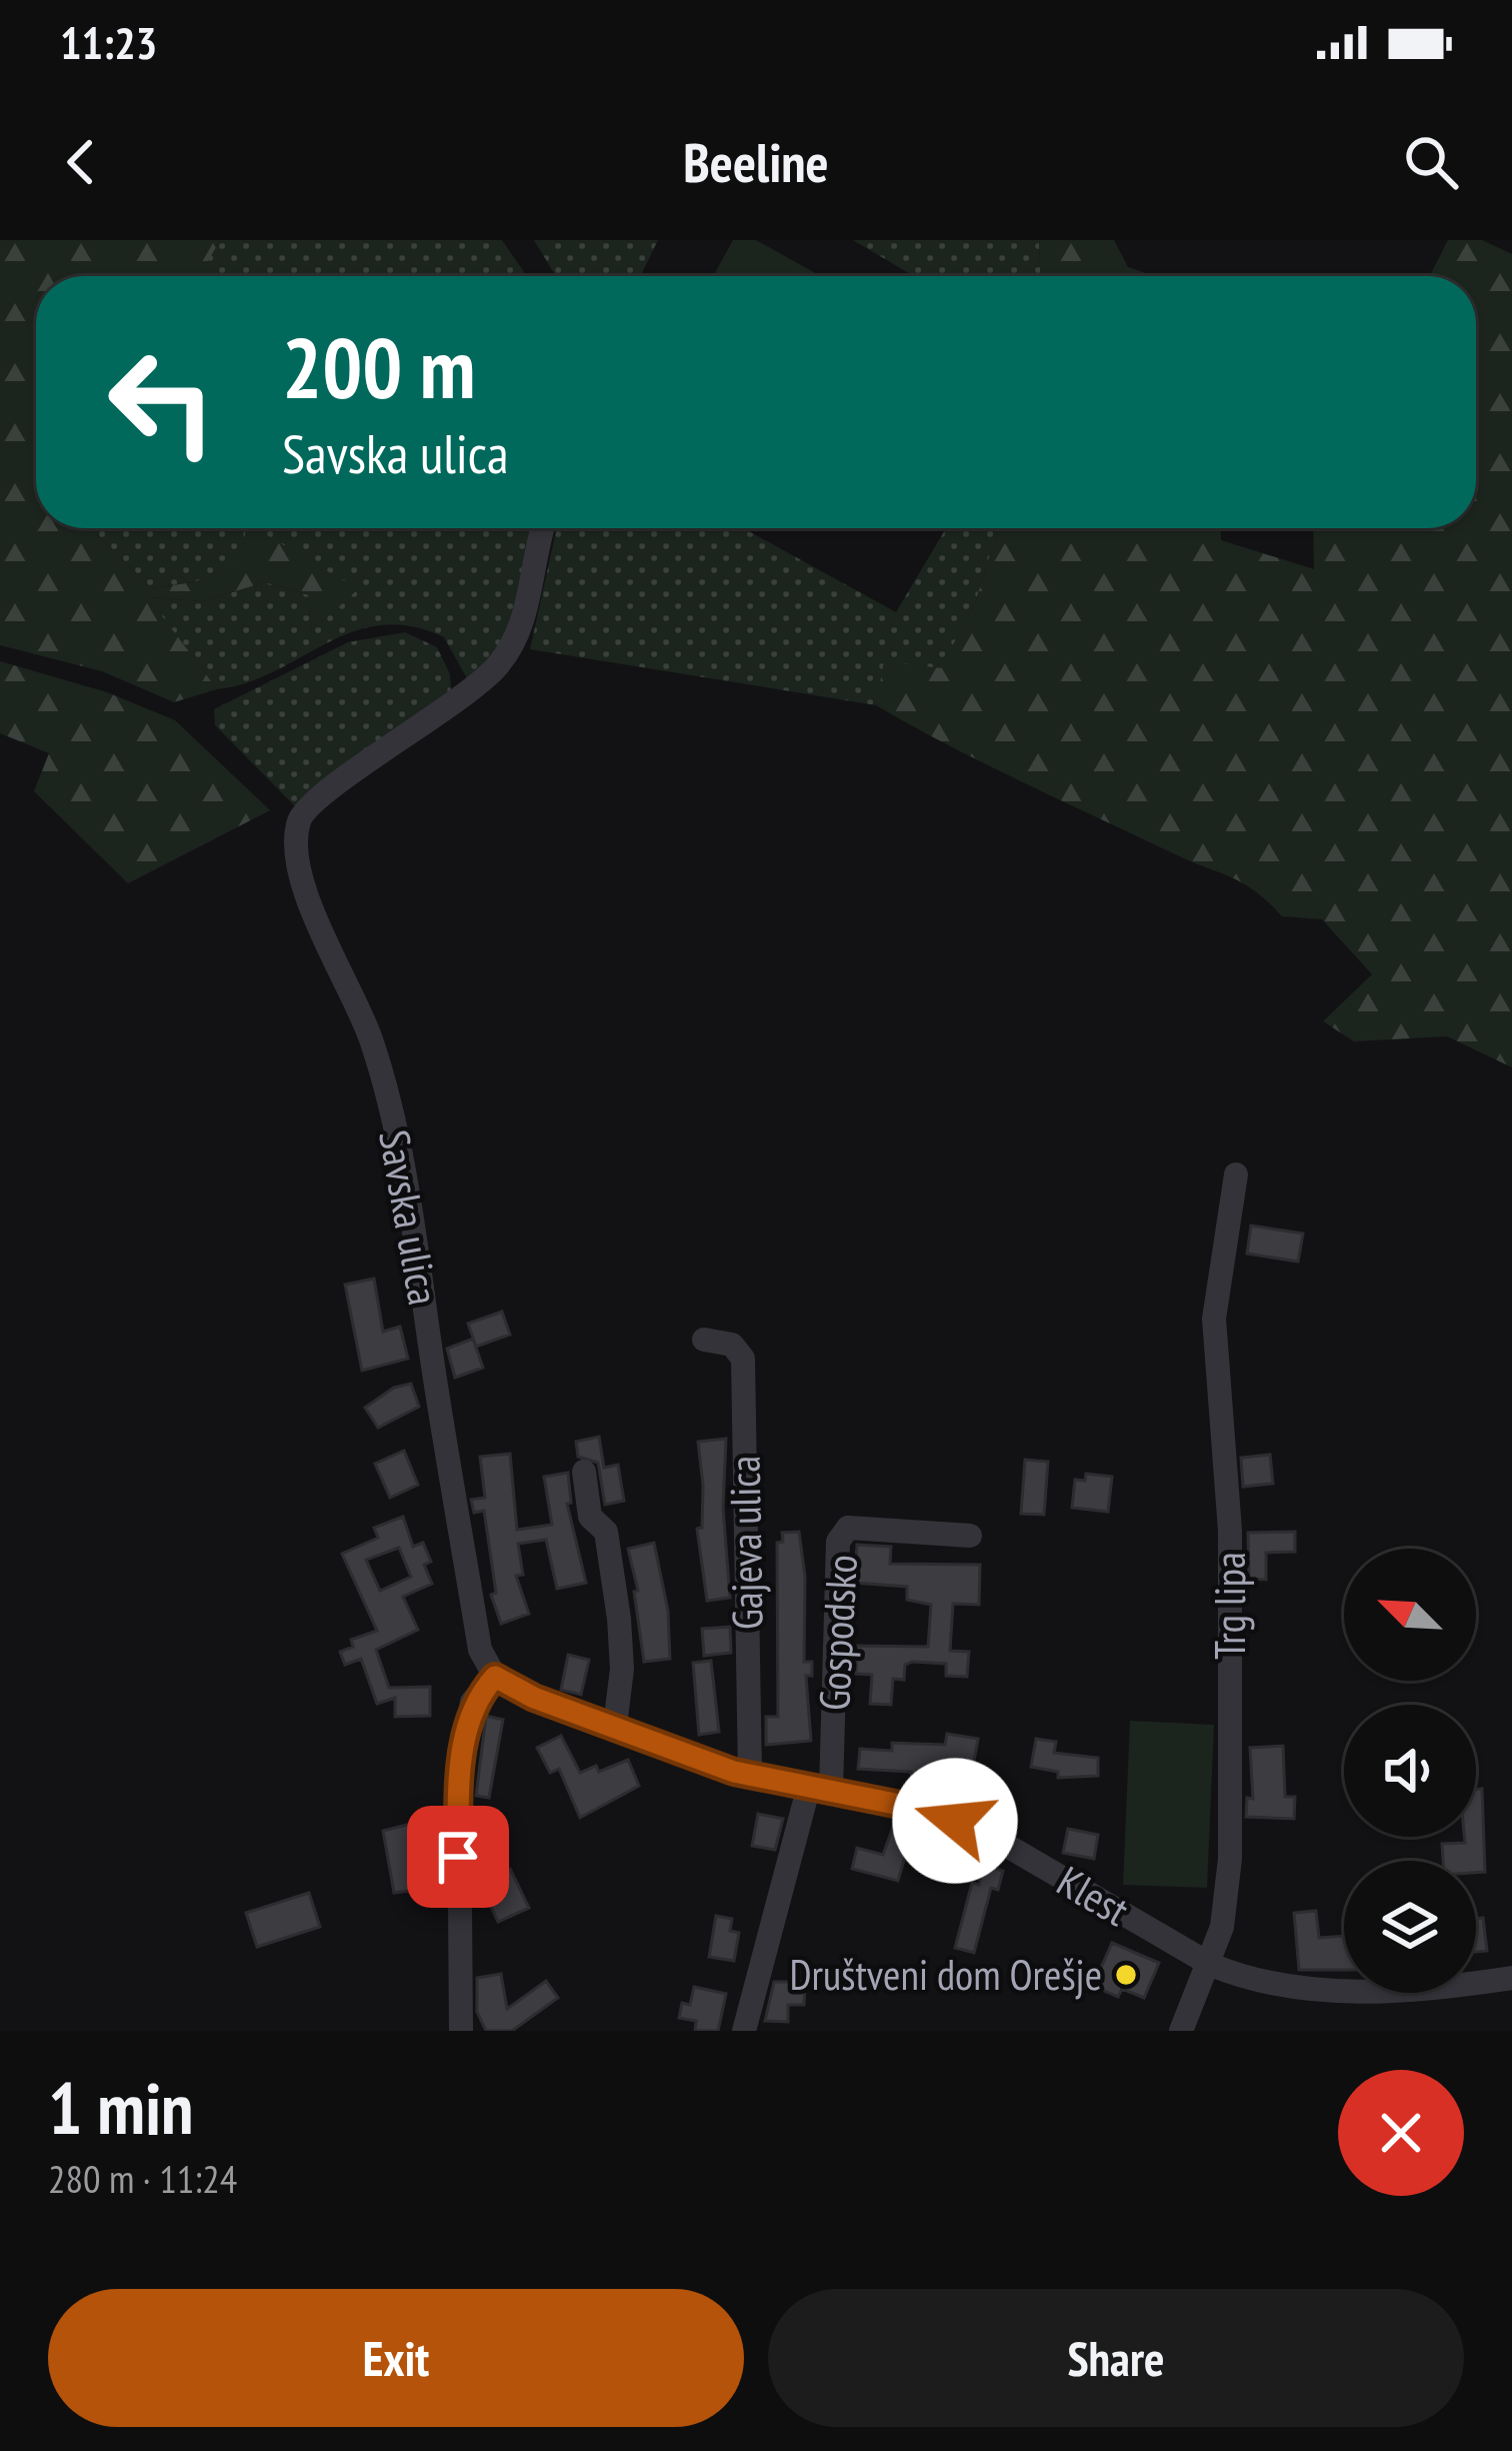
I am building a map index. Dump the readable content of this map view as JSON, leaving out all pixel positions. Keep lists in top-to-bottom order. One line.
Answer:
{"streets":{"street":["Savska ulica","Gajeva ulica","Trg lipa","Gospodsko","Klest"]},"crossings":[["Savska ulica","Klest"],["Gajeva ulica","Klest"],["Trg lipa","Klest"],["Gospodsko","Klest"]],"places":["Društveni dom Orešje"],"north":"top left","page":{"status":"11:23","header":"Beeline","turn":["200 m","Savska ulica"],"heading":["1 min","280 m · 11:24"],"buttons":["Exit","Share"]}}
